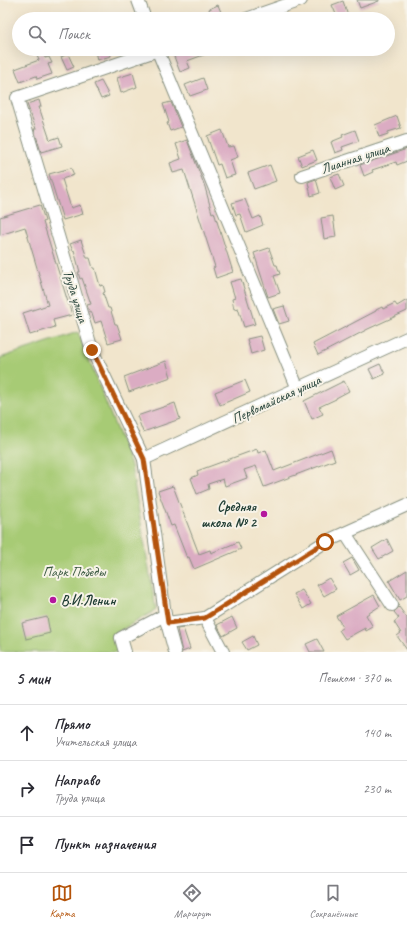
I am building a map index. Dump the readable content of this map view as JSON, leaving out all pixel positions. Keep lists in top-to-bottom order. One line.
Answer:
{"streets":{"street":["Лианная улица","Труда улица","Первомайская улица"]},"crossings":[["Труда улица","Первомайская улица"]],"parks":["Парк Победы"],"places":["Средняя школа № 2","В.И.Ленин"],"page":{"search":"Поиск","heading":["5 мин","Пешком · 370 m"],"list":[["Прямо","Учительская улица","140 m"],["Направо","Труда улица","230 m"],"Пункт назначения"],"nav":["Карта","Маршрут","Сохранённые"]}}
